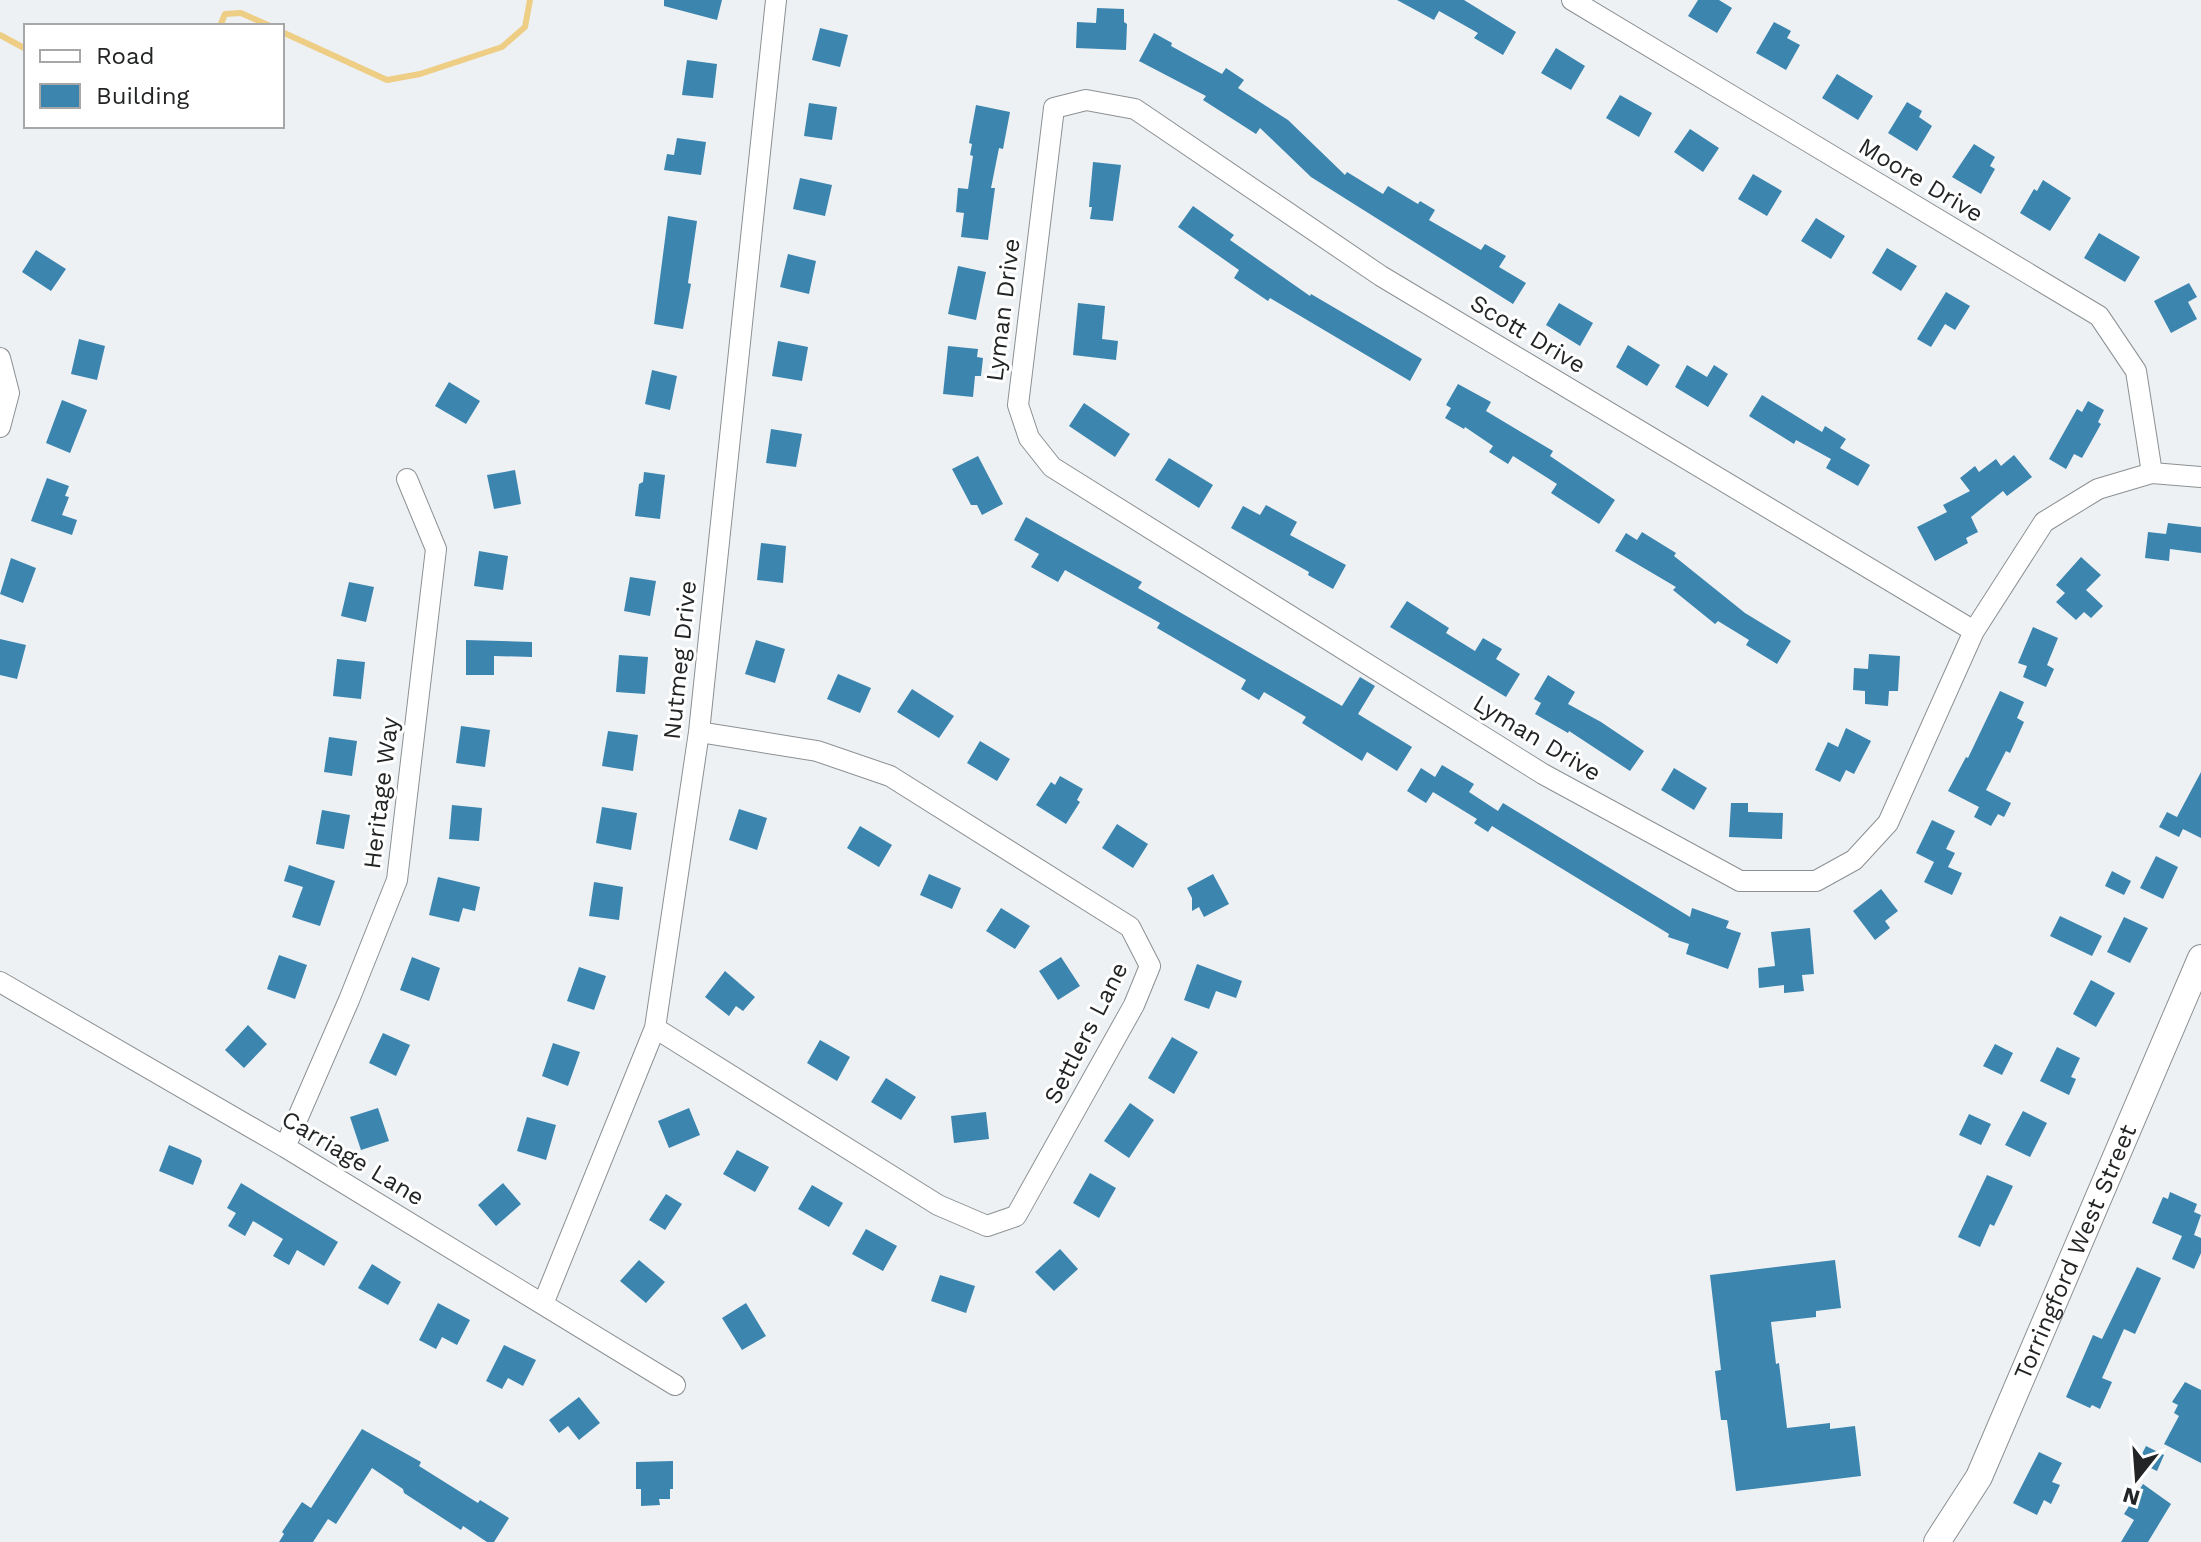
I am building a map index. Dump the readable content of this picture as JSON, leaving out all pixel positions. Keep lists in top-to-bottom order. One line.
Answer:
{"streets":{"main road":["Torringford West Street"],"street":["Moore Drive","Lyman Drive","Scott Drive","Nutmeg Drive","Heritage Way","Settlers Lane","Carriage Lane"]},"crossings":[["Moore Drive","Lyman Drive"],["Lyman Drive","Scott Drive"],["Nutmeg Drive","Settlers Lane"],["Nutmeg Drive","Carriage Lane"],["Heritage Way","Carriage Lane"]],"legend":["Road","Building"],"north":"bottom"}
